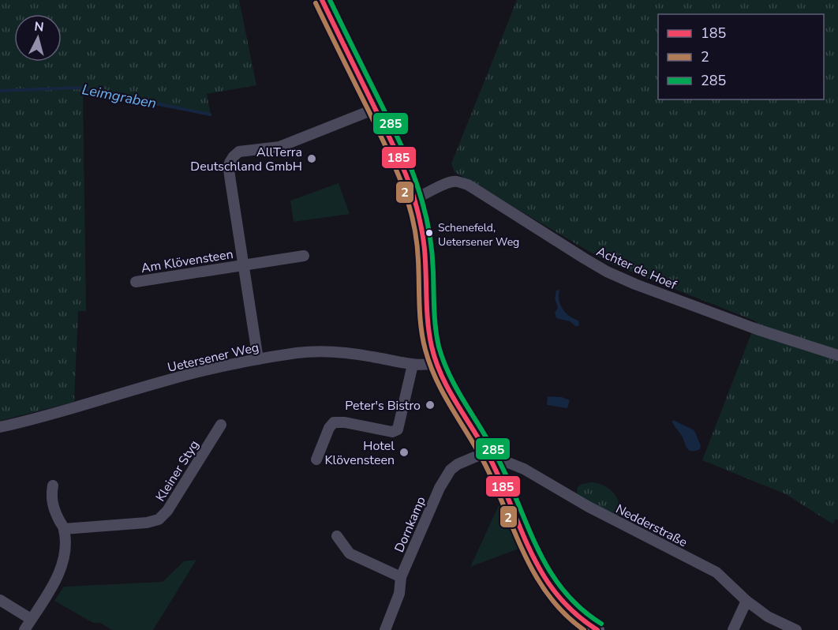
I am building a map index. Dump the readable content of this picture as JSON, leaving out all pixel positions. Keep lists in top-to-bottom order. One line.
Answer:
{"streets":{"street":["Am Klövensteen","Achter de Hoef","Uetersener Weg","Kleiner Styg","Dornkamp","Nedderstraße"]},"crossings":[["Am Klövensteen","Uetersener Weg"],["Dornkamp","Nedderstraße"]],"water":["Leimgraben"],"places":["AllTerra Deutschland GmbH","Schenefeld, Uetersener Weg","Peter's Bistro","Hotel Klövensteen"],"lines":["transit line 185","transit line 285","transit line 2"],"legend":["185","2","285"],"north":"top"}
